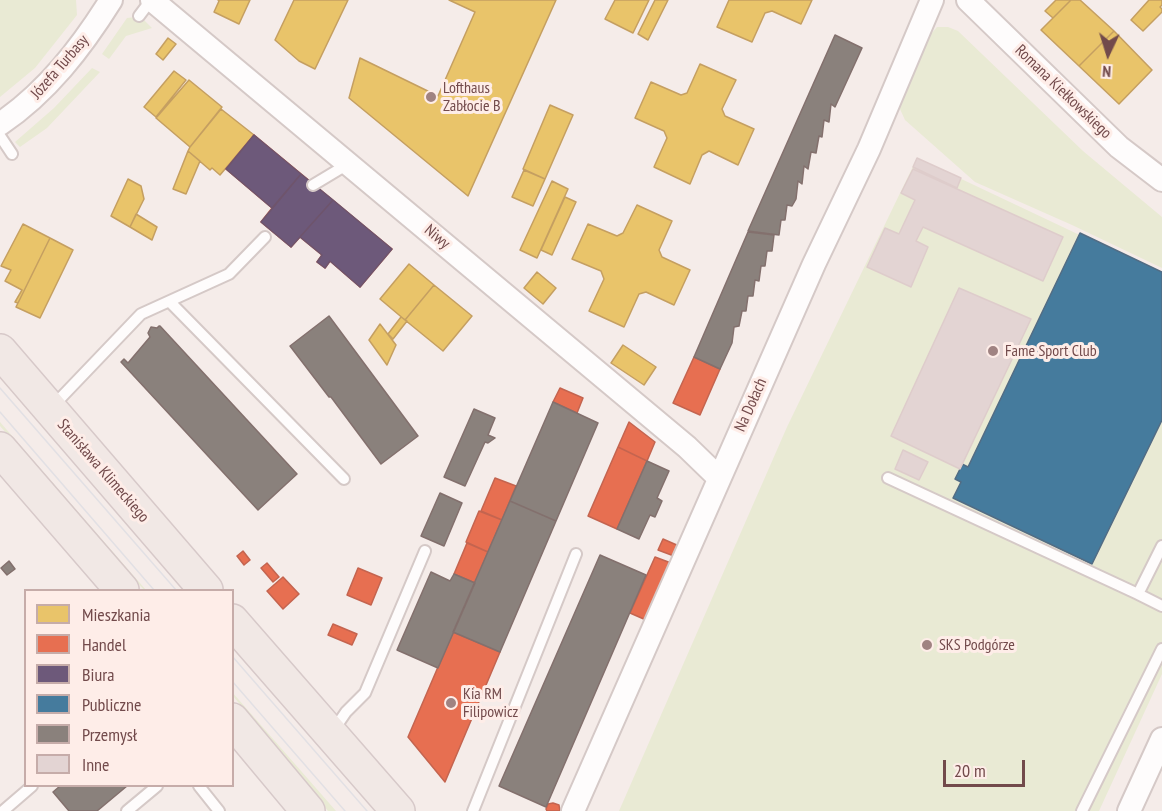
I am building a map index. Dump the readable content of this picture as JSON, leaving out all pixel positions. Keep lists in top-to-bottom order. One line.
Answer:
{"streets":{"main road":["Stanisława Klimeckiego"],"street":["Józefa Turbasy","Romana Kiełkowskiego","Niwy","Na Dołach"]},"crossings":[["Niwy","Na Dołach"]],"places":["Lofthaus Zabłocie B","Fame Sport Club","SKS Podgórze","Kia RM Filipowicz"],"legend":["Mieszkania","Handel","Biura","Publiczne","Przemysł","Inne"],"scale_bar":"20 m","north":"bottom"}
